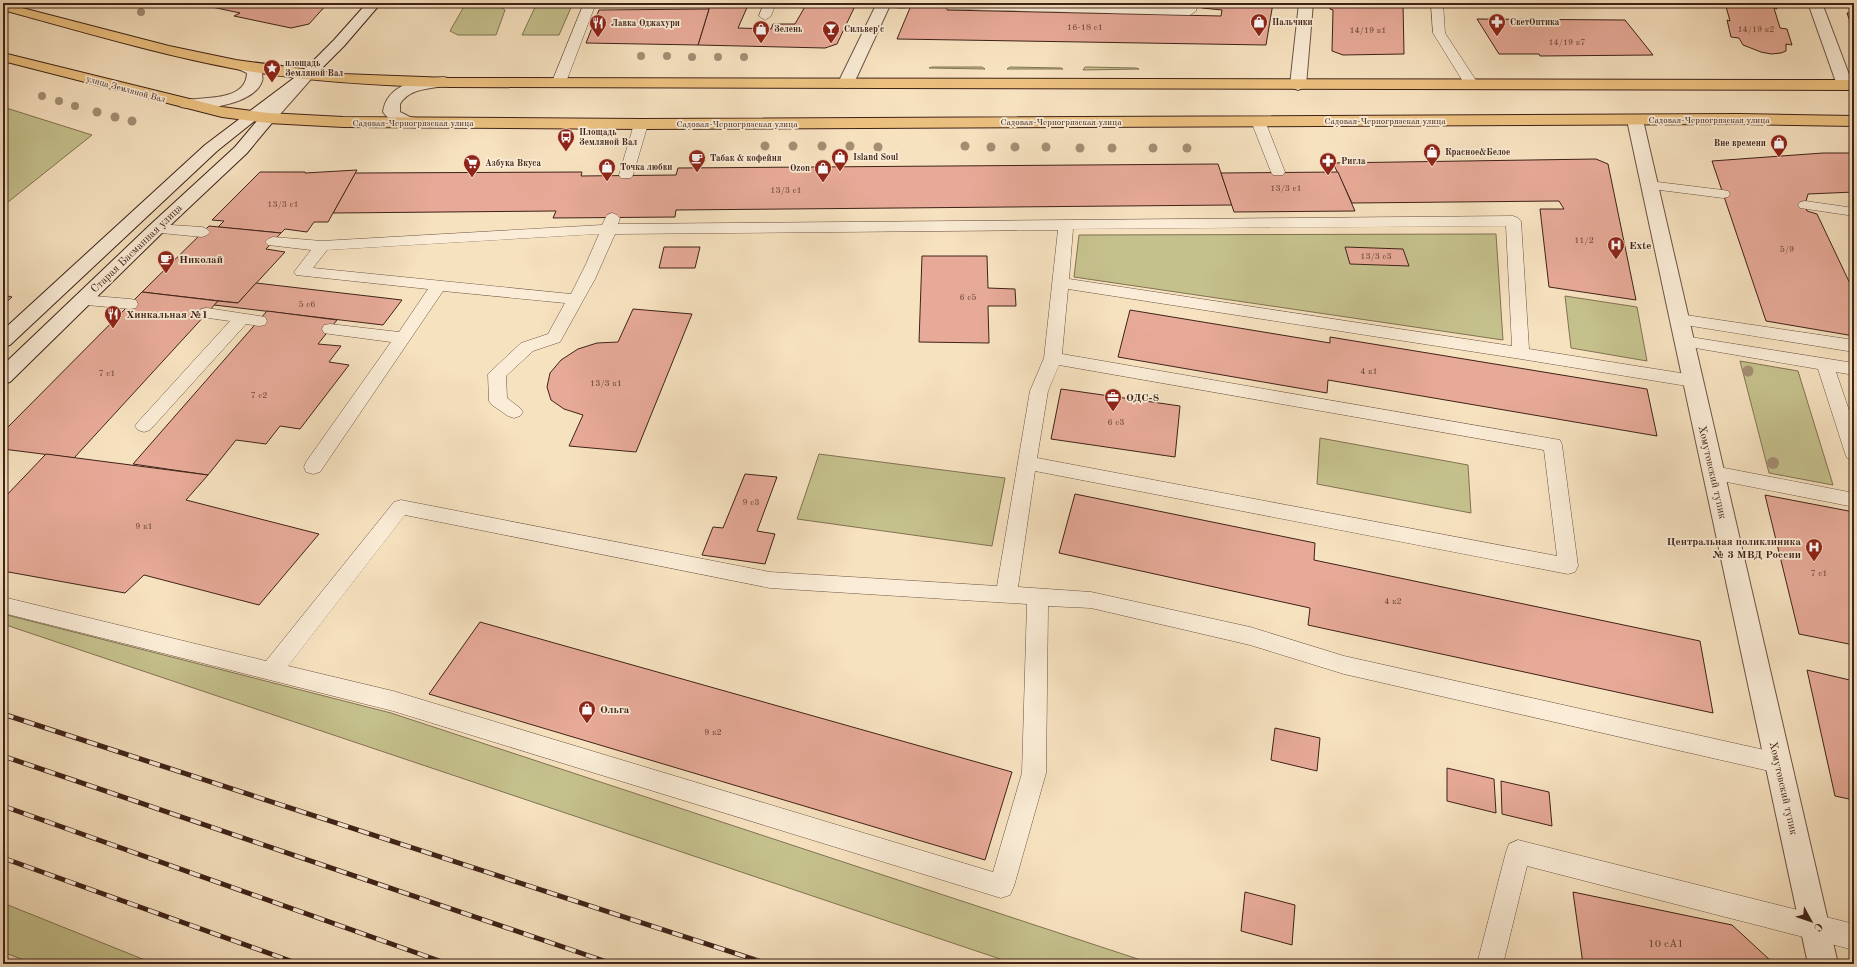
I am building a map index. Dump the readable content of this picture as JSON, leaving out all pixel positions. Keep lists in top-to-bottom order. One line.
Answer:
{"streets":{"main road":["улица Земляной Вал","Садовая-Черногрязская улица"],"street":["Старая Басманная улица","Хомутовский тупик"]},"crossings":[["улица Земляной Вал","Садовая-Черногрязская улица"],["улица Земляной Вал","Старая Басманная улица"],["Садовая-Черногрязская улица","Старая Басманная улица"],["Садовая-Черногрязская улица","Хомутовский тупик"]],"places":{"shop":["Пальчики","Зелень","Вне времени","Красное&Белое","Island Soul","Точка любви","Ozon","Ольга"],"pharmacy":["СветОптика","Ригла"],"restaurant":["Лавка Оджахури","Хинкальная №1"],"bar":["Сильвер'с"],"place":["площадь Земляной Вал"],"bus stop":["Площадь Земляной Вал"],"cafe":["Табак & кофейня","Николай"],"supermarket":["Азбука Вкуса"],"hospital":["Exte","Центральная поликлиника № 3 МВД России"],"office":["ОДС-8"]},"house_numbers":["16-18 с1","14/19 к2","14/19 к1","14/19 к7","13/3 с1","13/3 с1","13/3 с1","11/2","5/9","13/3 с3","6 с5","5 с6","4 к1","7 с1","13/3 к1","7 с2","6 с3","9 с3","9 к1","7 с1","4 к2","9 к2","10 сА1"],"north":"bottom right"}
